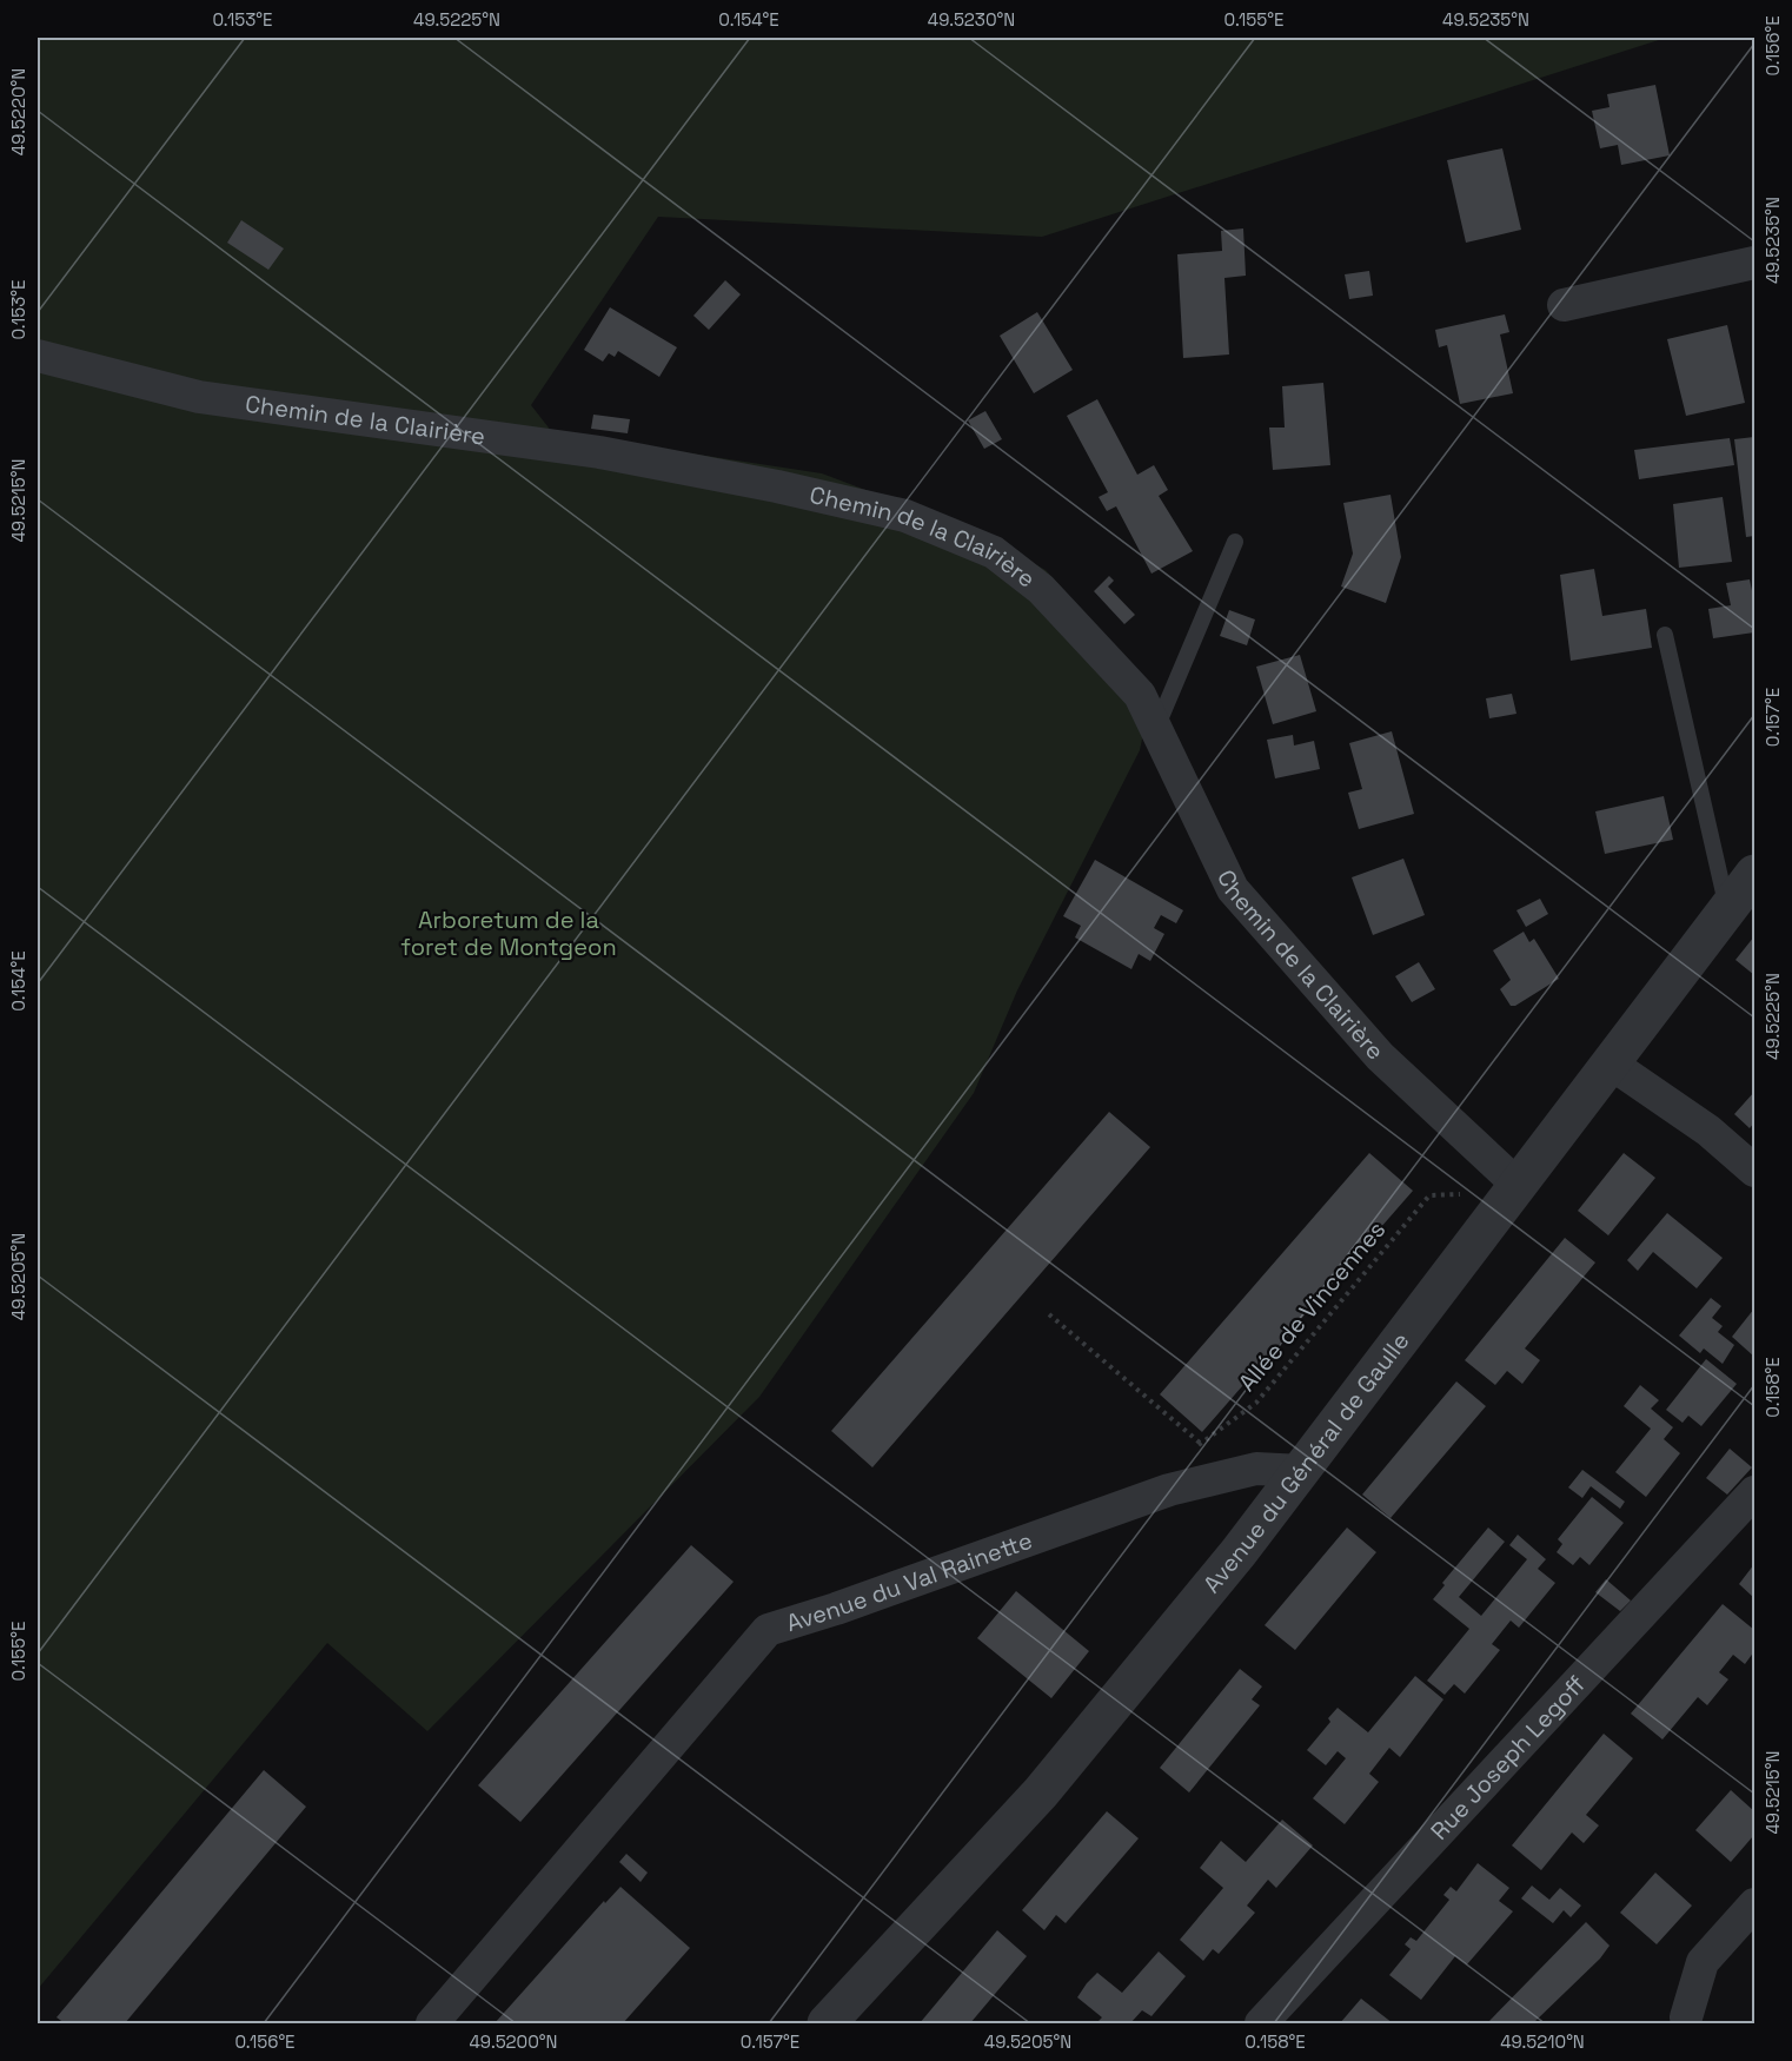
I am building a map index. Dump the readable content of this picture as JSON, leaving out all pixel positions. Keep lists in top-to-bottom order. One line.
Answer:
{"streets":{"street":["Chemin de la Clairière","Avenue du Général de Gaulle","Avenue du Val Rainette","Rue Joseph Legoff"],"path":["Allée de Vincennes"]},"crossings":[["Chemin de la Clairière","Avenue du Général de Gaulle"],["Allée de Vincennes","Avenue du Val Rainette"],["Avenue du Général de Gaulle","Avenue du Val Rainette"]],"parks":["Arboretum de la foret de Montgeon"],"coordinates":["0.153°E","49.5225°N","0.154°E","49.5230°N","0.155°E","49.5235°N","0.156°E","49.5220°N","49.5215°N","0.157°E","49.5205°N","0.158°E","49.5200°N","49.5210°N"]}
